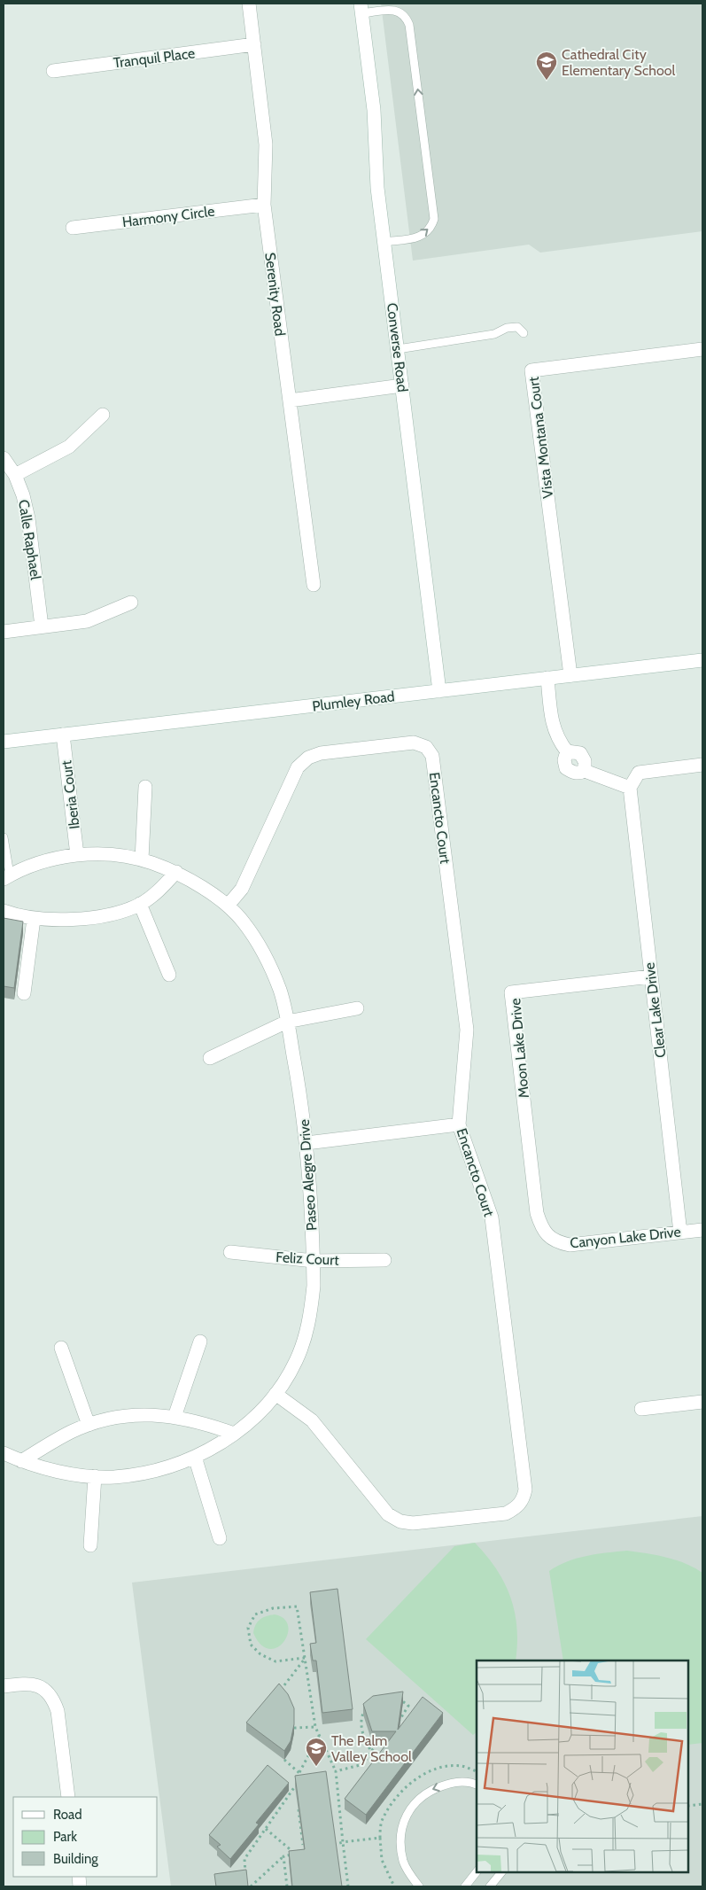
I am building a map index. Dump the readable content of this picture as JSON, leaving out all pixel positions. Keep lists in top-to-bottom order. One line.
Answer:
{"streets":{"street":["Tranquil Place","Harmony Circle","Serenity Road","Converse Road","Vista Montana Court","Calle Raphael","Plumley Road","Iberia Court","Encancto Court","Clear Lake Drive","Moon Lake Drive","Paseo Alegre Drive","Canyon Lake Drive","Feliz Court"]},"crossings":[["Tranquil Place","Serenity Road"],["Harmony Circle","Serenity Road"],["Converse Road","Plumley Road"],["Vista Montana Court","Plumley Road"],["Plumley Road","Iberia Court"],["Iberia Court","Paseo Alegre Drive"],["Encancto Court","Paseo Alegre Drive"],["Clear Lake Drive","Moon Lake Drive"],["Clear Lake Drive","Canyon Lake Drive"],["Moon Lake Drive","Canyon Lake Drive"],["Paseo Alegre Drive","Feliz Court"]],"places":{"school or university":["Cathedral City Elementary School","The Palm Valley School"]},"legend":["Road","Park","Building"]}
